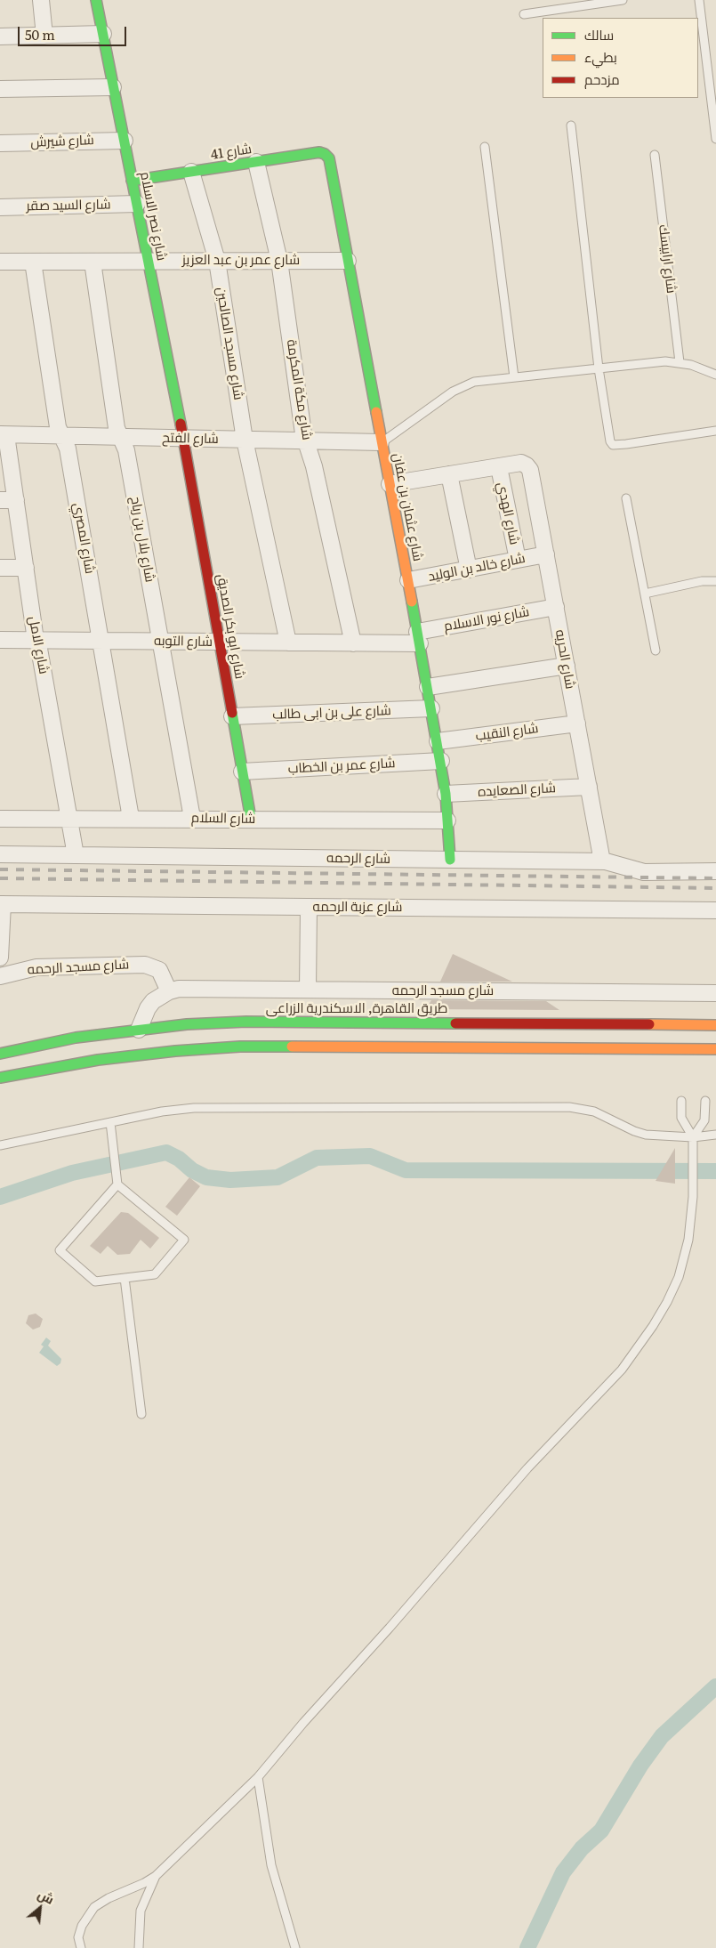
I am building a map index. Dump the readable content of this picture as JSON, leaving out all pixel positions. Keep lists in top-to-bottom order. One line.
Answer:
{"streets":{"main road":["شارع 41","شارع نصر الاسلام","شارع عثمان بن عفان","شارع ابو بكر الصديق","طريق القاهرة, الاسكندرية الزراعى"],"street":["شارع شيرش","شارع السيد صقر","شارع عمر بن عبد العزيز","شارع مسجد الصالحين","شارع مكة المكرمة","شارع الفتح","شارع الهدي","شارع المصري","شارع بلال بن رباح","شارع خالد بن الوليد","شارع نور الاسلام","شارع التوبه","شارع الامل","شارع الحريه","شارع على بن ابى طالب","شارع النقيب","شارع عمر بن الخطاب","شارع الصعايده","شارع السلام","شارع الرحمه","شارع عزبة الرحمه","شارع مسجد الرحمه"],"lane":["شارع ارابيسك"]},"crossings":[["شارع شيرش","شارع نصر الاسلام"],["شارع 41","شارع نصر الاسلام"],["شارع 41","شارع مسجد الصالحين"],["شارع 41","شارع مكة المكرمة"],["شارع 41","شارع عثمان بن عفان"],["شارع السيد صقر","شارع نصر الاسلام"],["شارع نصر الاسلام","شارع عمر بن عبد العزيز"],["شارع نصر الاسلام","شارع الفتح"],["شارع نصر الاسلام","شارع ابو بكر الصديق"],["شارع عمر بن عبد العزيز","شارع مسجد الصالحين"],["شارع عمر بن عبد العزيز","شارع مكة المكرمة"],["شارع عمر بن عبد العزيز","شارع عثمان بن عفان"],["شارع عمر بن عبد العزيز","شارع المصري"],["شارع عمر بن عبد العزيز","شارع بلال بن رباح"],["شارع مسجد الصالحين","شارع الفتح"],["شارع مكة المكرمة","شارع الفتح"],["شارع مكة المكرمة","شارع التوبه"],["شارع الفتح","شارع عثمان بن عفان"],["شارع الفتح","شارع المصري"],["شارع الفتح","شارع بلال بن رباح"],["شارع الفتح","شارع ابو بكر الصديق"],["شارع الفتح","شارع الامل"],["شارع عثمان بن عفان","شارع خالد بن الوليد"],["شارع عثمان بن عفان","شارع نور الاسلام"],["شارع عثمان بن عفان","شارع التوبه"],["شارع عثمان بن عفان","شارع على بن ابى طالب"],["شارع عثمان بن عفان","شارع النقيب"],["شارع عثمان بن عفان","شارع عمر بن الخطاب"],["شارع عثمان بن عفان","شارع الصعايده"],["شارع عثمان بن عفان","شارع السلام"],["شارع عثمان بن عفان","شارع الرحمه"],["شارع الهدي","شارع خالد بن الوليد"],["شارع الهدي","شارع الحريه"],["شارع المصري","شارع التوبه"],["شارع المصري","شارع السلام"],["شارع بلال بن رباح","شارع التوبه"],["شارع بلال بن رباح","شارع السلام"],["شارع خالد بن الوليد","شارع الحريه"],["شارع نور الاسلام","شارع التوبه"],["شارع نور الاسلام","شارع الحريه"],["شارع ابو بكر الصديق","شارع التوبه"],["شارع ابو بكر الصديق","شارع على بن ابى طالب"],["شارع ابو بكر الصديق","شارع عمر بن الخطاب"],["شارع ابو بكر الصديق","شارع السلام"],["شارع التوبه","شارع الامل"],["شارع الامل","شارع السلام"],["شارع الامل","شارع الرحمه"],["شارع الحريه","شارع النقيب"],["شارع الحريه","شارع الصعايده"],["شارع الحريه","شارع الرحمه"],["شارع مسجد الرحمه","طريق القاهرة, الاسكندرية الزراعى"]],"legend":["سالك","بطيء","مزدحم"],"scale_bar":"50 m","north":"top right"}
